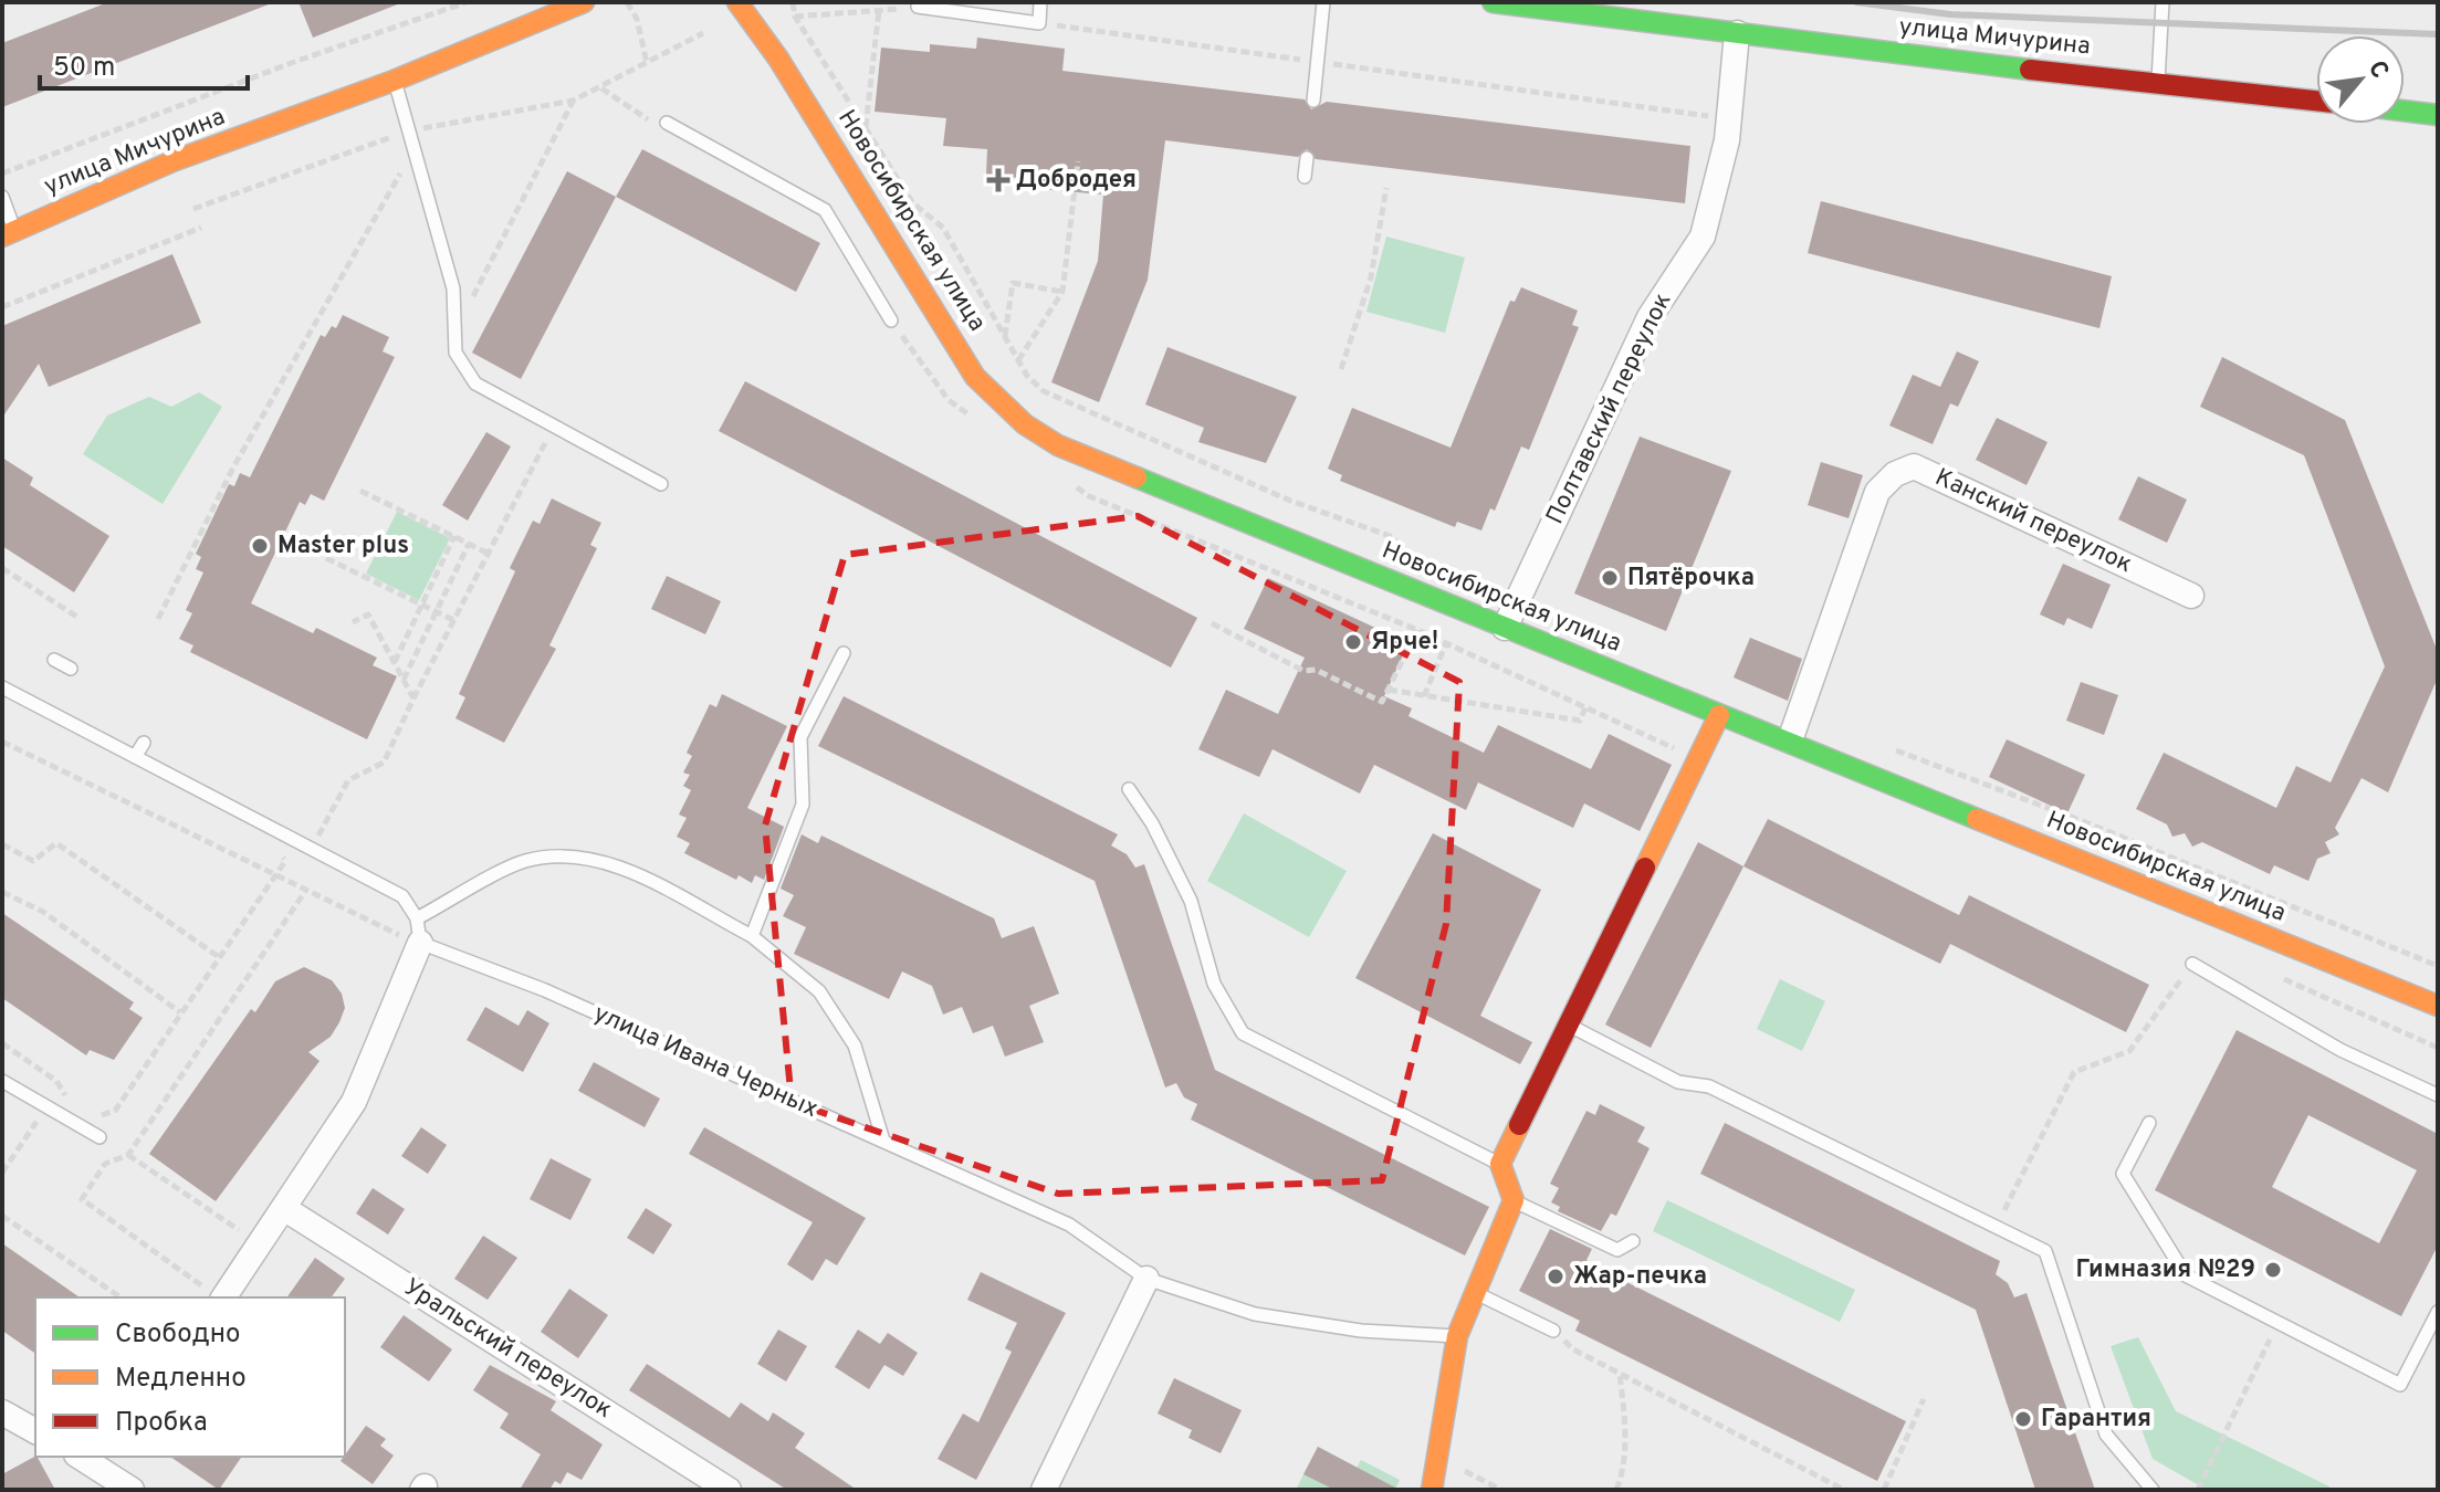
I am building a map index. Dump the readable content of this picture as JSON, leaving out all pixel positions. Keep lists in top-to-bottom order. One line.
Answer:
{"streets":{"street":["улица Мичурина","Новосибирская улица","Полтавский переулок","Канский переулок","Уральский переулок"],"lane":["улица Ивана Черных"]},"crossings":[["улица Мичурина","Полтавский переулок"],["Новосибирская улица","Полтавский переулок"],["Новосибирская улица","Канский переулок"]],"places":{"health":["Добродея"],"other":["Master plus","Пятёрочка","Ярче!","Гимназия №29","Жар-печка","Гарантия"]},"legend":["Свободно","Медленно","Пробка"],"scale_bar":"50 m","north":"top right"}
